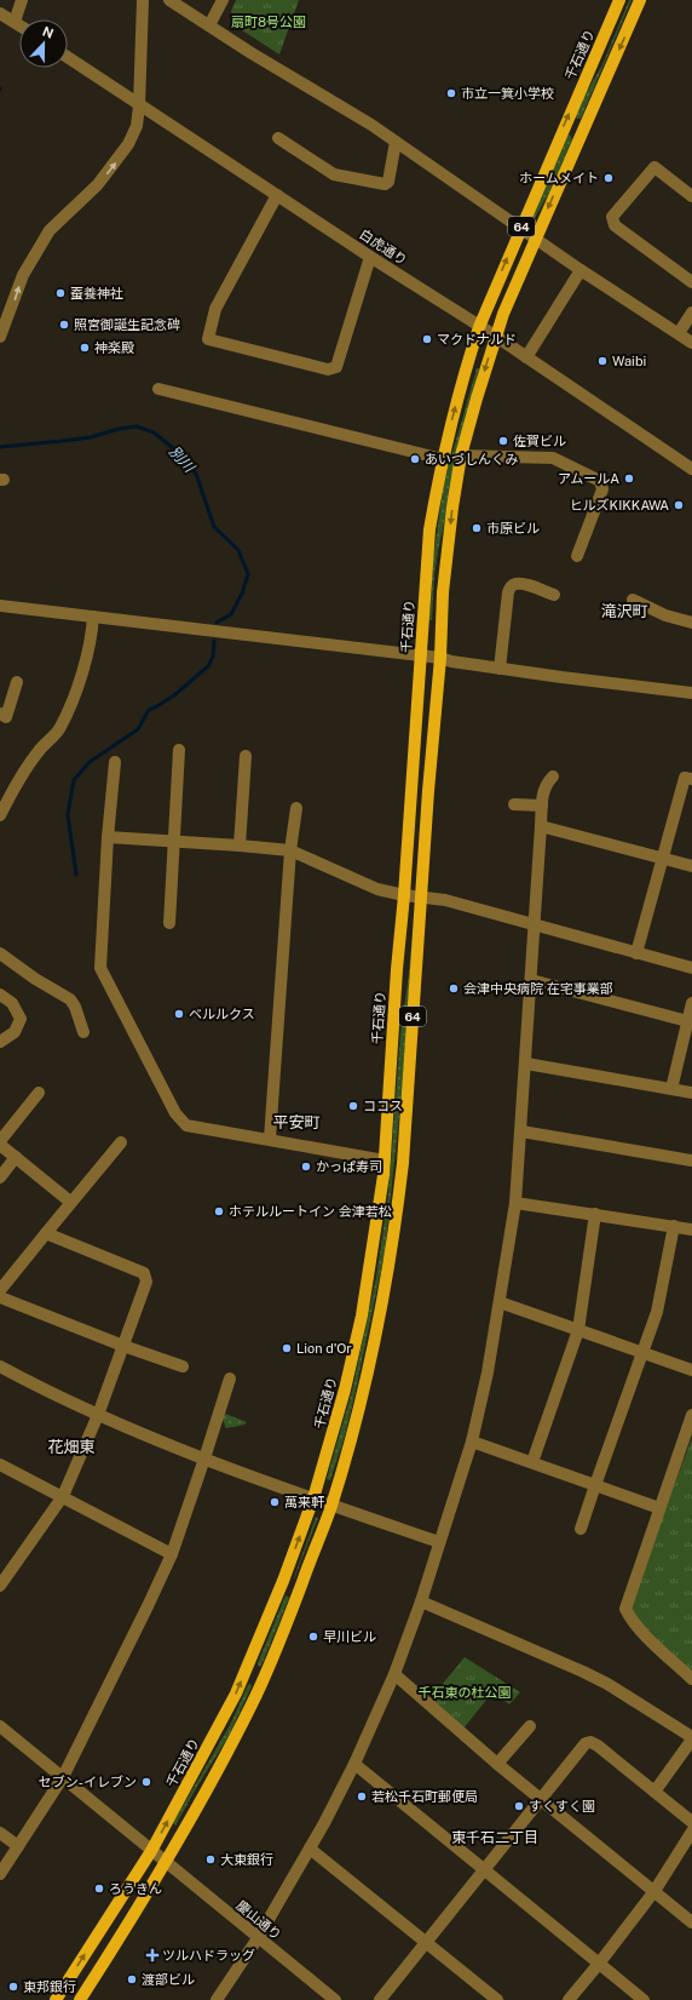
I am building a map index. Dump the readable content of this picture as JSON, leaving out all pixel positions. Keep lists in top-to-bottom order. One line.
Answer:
{"streets":{"main road":["千石通り","64"],"street":["白虎通り","慶山通り"]},"crossings":[["千石通り","白虎通り"],["千石通り","慶山通り"],["64","白虎通り"],["64","慶山通り"]],"districts":["滝沢町","平安町","花畑東","東千石二丁目"],"water":["別川"],"parks":["扇町8号公園","千石東の杜公園"],"places":{"other":["市立一箕小学校","ホームメイト","蚕養神社","照宮御誕生記念碑","マクドナルド","神楽殿","Waibi","佐賀ビル","あいづしんくみ","アムールA","ヒルズKIKKAWA","市原ビル","会津中央病院 在宅事業部","ベルルクス","ココス","かっぱ寿司","ホテルルートイン 会津若松","Lion d'Or","萬来軒","早川ビル","セブン-イレブン","若松千石町郵便局","すくすく園","大東銀行","ろうきん","渡部ビル","東邦銀行"],"health":["ツルハドラッグ"]},"north":"top"}
